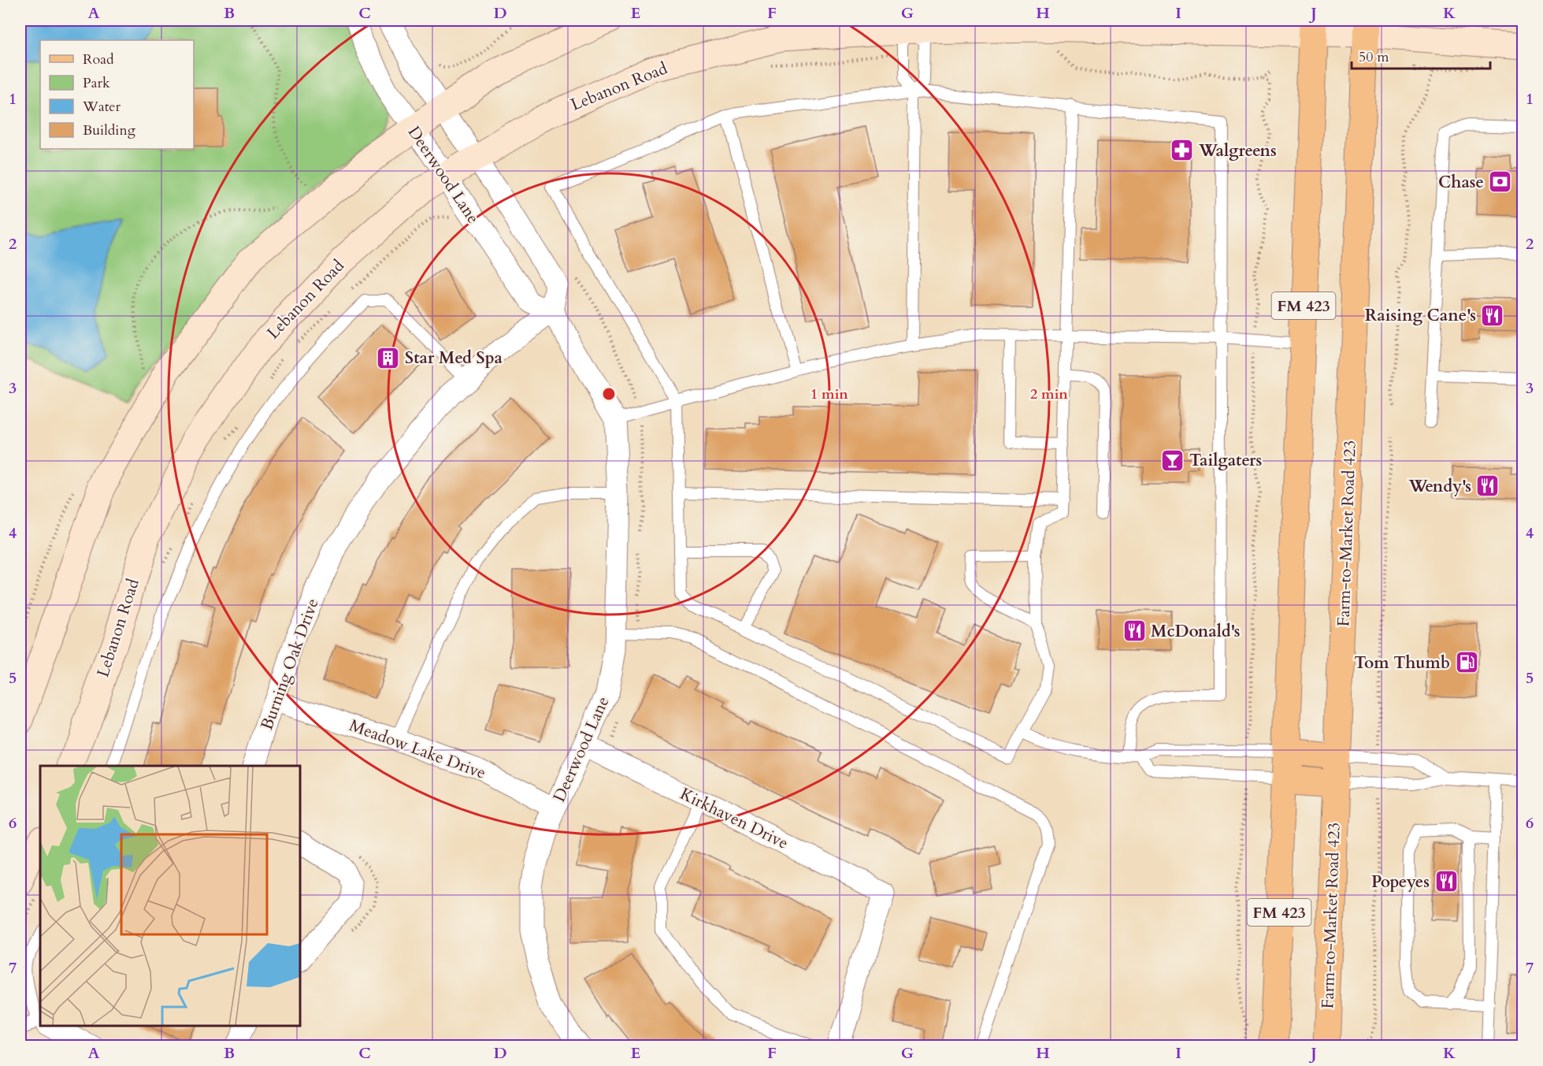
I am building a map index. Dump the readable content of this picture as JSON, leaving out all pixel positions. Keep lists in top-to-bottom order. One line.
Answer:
{"streets":{"main road":["Lebanon Road","FM 423","Farm-to-Market Road 423"],"street":["Deerwood Lane","Burning Oak Drive","Meadow Lake Drive","Kirkhaven Drive"]},"crossings":[["Lebanon Road","Deerwood Lane"],["Lebanon Road","FM 423"],["Lebanon Road","Farm-to-Market Road 423"],["Deerwood Lane","Burning Oak Drive"],["Deerwood Lane","Meadow Lake Drive"],["Deerwood Lane","Kirkhaven Drive"],["Burning Oak Drive","Meadow Lake Drive"]],"places":{"pharmacy":["Walgreens"],"bank":["Chase"],"restaurant":["Raising Cane's","Wendy's","McDonald's","Popeyes"],"building":["Star Med Spa"],"bar":["Tailgaters"],"fuel station":["Tom Thumb"]},"legend":["Road","Park","Water","Building"],"scale_bar":"50 m","grid":{"columns":["A","B","C","D","E","F","G","H","I","J","K"],"rows":["1","2","3","4","5","6","7"]},"rings":["1 min","2 min"]}
